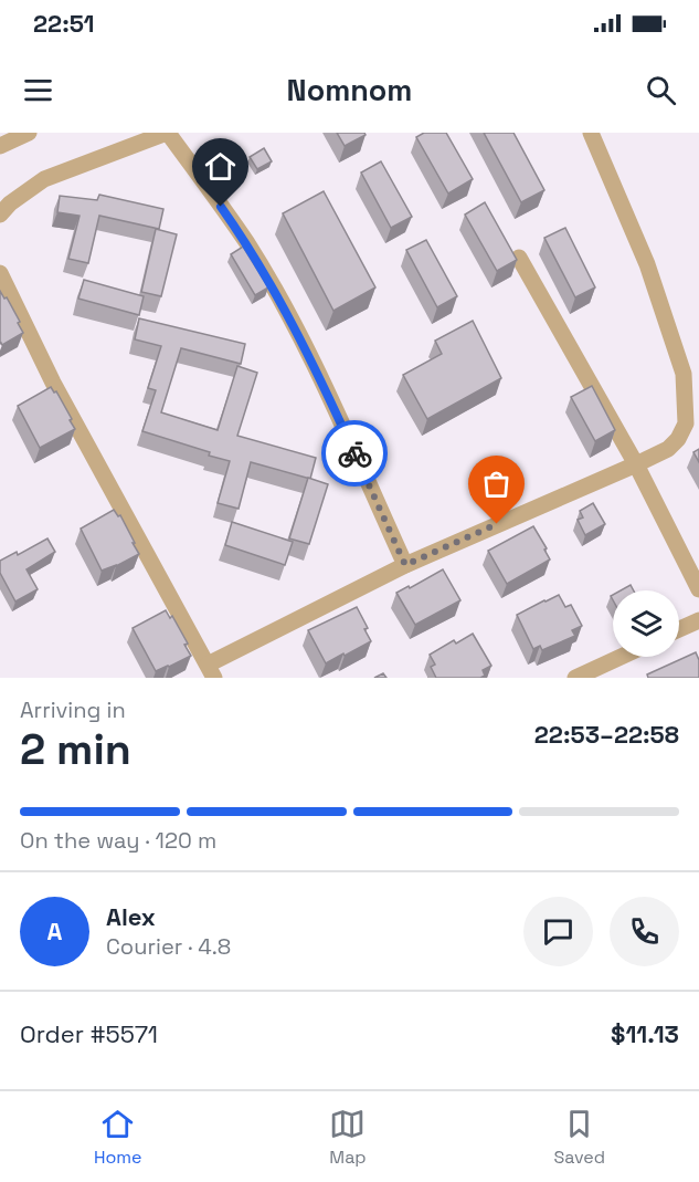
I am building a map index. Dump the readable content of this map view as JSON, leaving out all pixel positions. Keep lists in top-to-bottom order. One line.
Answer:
{"page":{"status":"22:51","header":"Nomnom","heading":["2 min","Arriving in","22:53–22:58"],"panel":["Alex","Courier · 4.8","Order #5571","$11.13"],"bar":"On the way · 120 m","round":"A","tabs":["Home","Map","Saved"]}}
